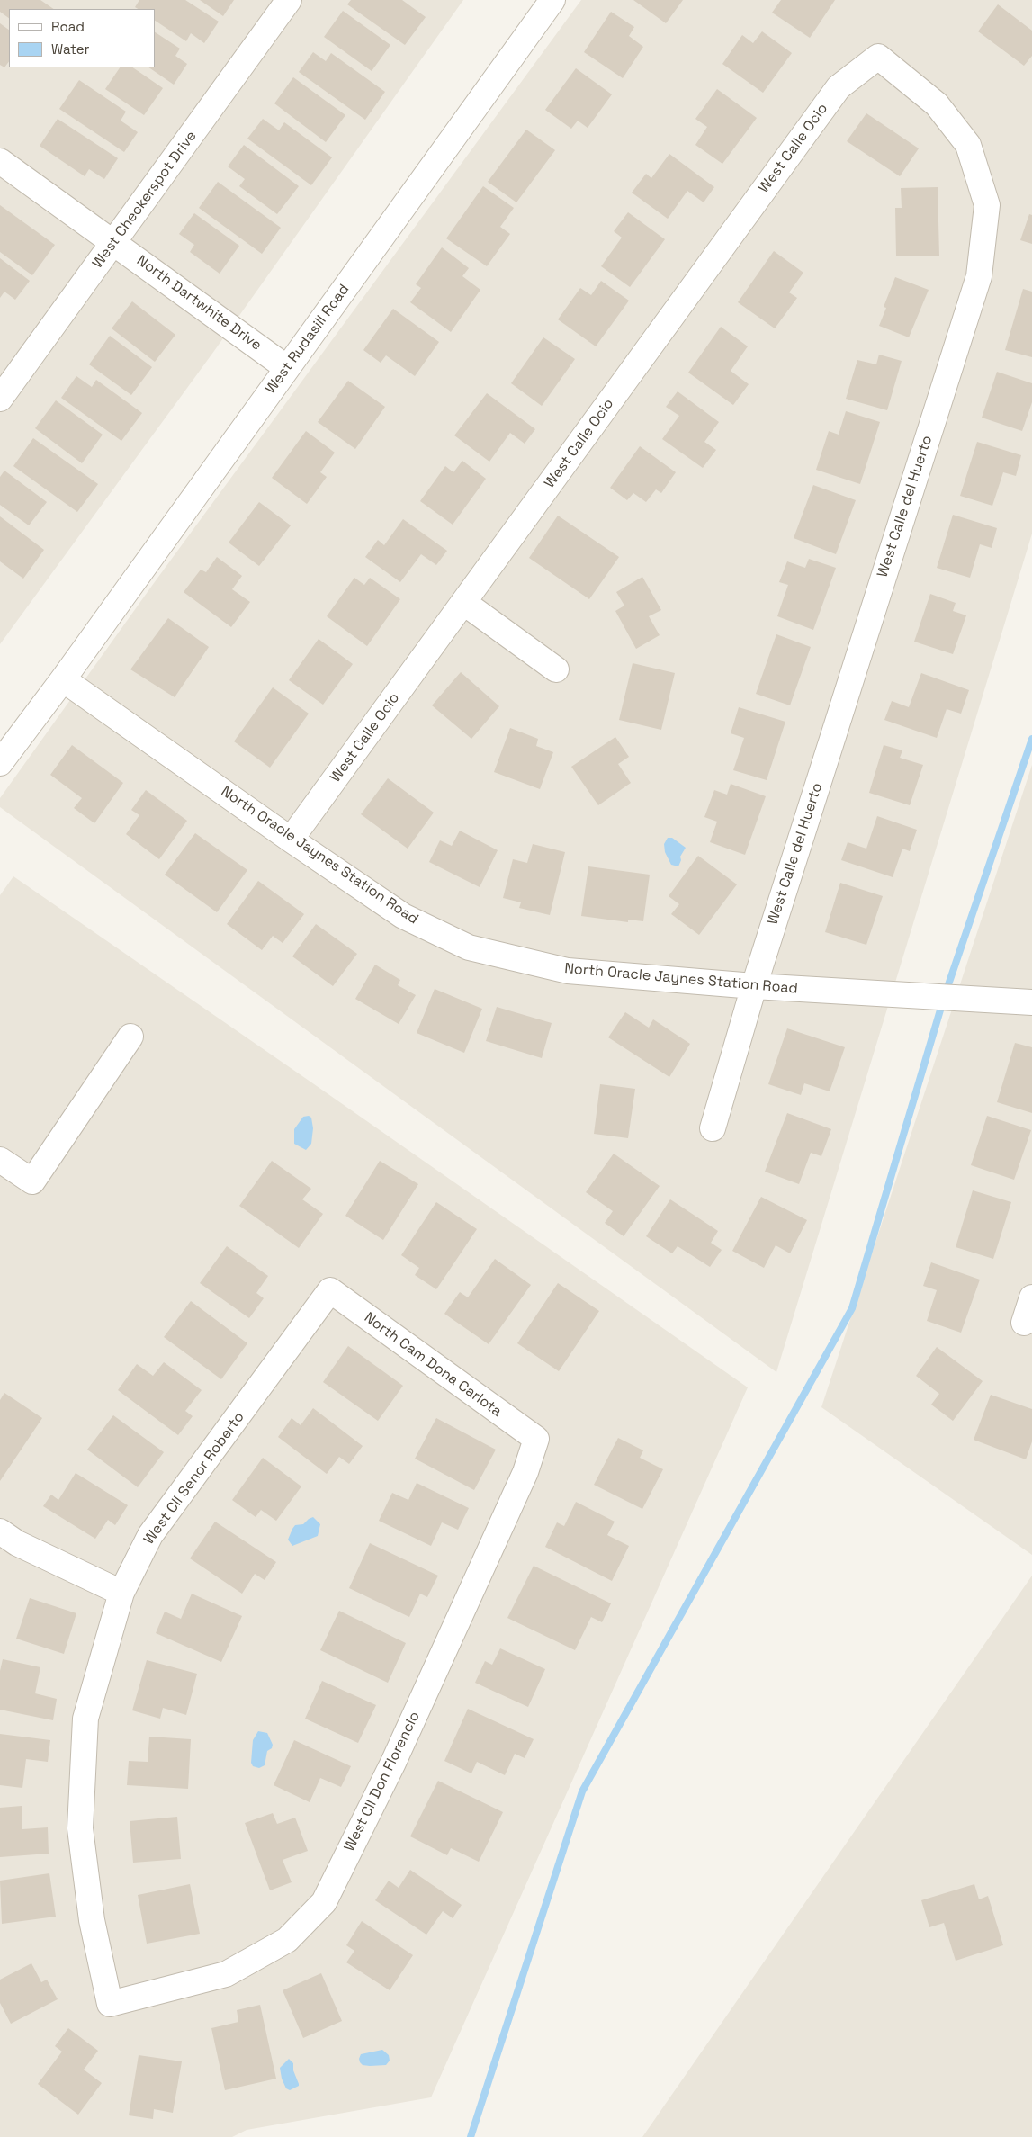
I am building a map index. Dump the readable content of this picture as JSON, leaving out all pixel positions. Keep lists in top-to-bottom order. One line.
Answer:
{"streets":{"street":["West Calle Ocio","West Checkerspot Drive","North Dartwhite Drive","West Rudasill Road","West Calle del Huerto","North Oracle Jaynes Station Road","North Cam Dona Carlota","West Cll Senor Roberto","West Cll Don Florencio"]},"crossings":[["West Calle Ocio","West Calle del Huerto"],["West Calle Ocio","North Oracle Jaynes Station Road"],["West Checkerspot Drive","North Dartwhite Drive"],["North Dartwhite Drive","West Rudasill Road"],["West Rudasill Road","North Oracle Jaynes Station Road"],["West Calle del Huerto","North Oracle Jaynes Station Road"],["North Cam Dona Carlota","West Cll Senor Roberto"],["North Cam Dona Carlota","West Cll Don Florencio"],["West Cll Senor Roberto","West Cll Don Florencio"]],"legend":["Road","Water"]}
